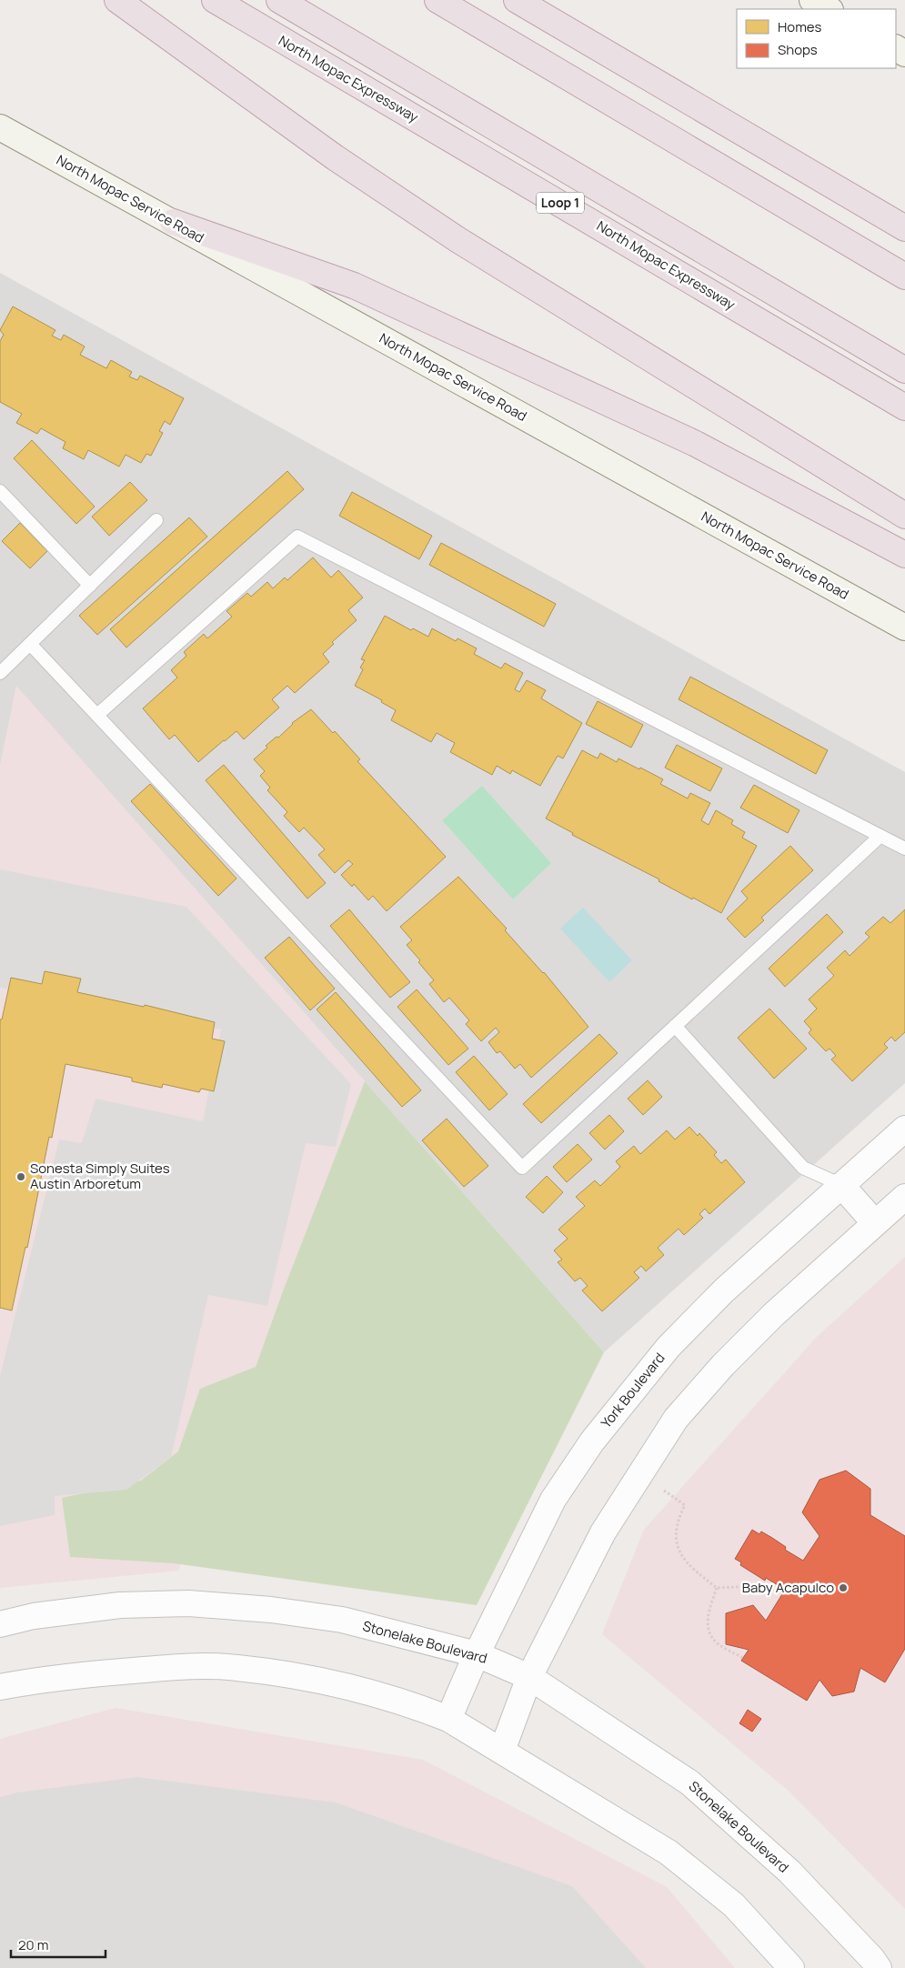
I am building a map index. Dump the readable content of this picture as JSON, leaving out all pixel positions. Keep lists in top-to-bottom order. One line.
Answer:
{"streets":{"highway":["North Mopac Expressway","Loop 1"],"main road":["North Mopac Service Road"],"street":["York Boulevard","Stonelake Boulevard"]},"crossings":[["York Boulevard","Stonelake Boulevard"]],"places":["Sonesta Simply Suites Austin Arboretum","Baby Acapulco"],"legend":["Homes","Shops"],"scale_bar":"20 m"}
